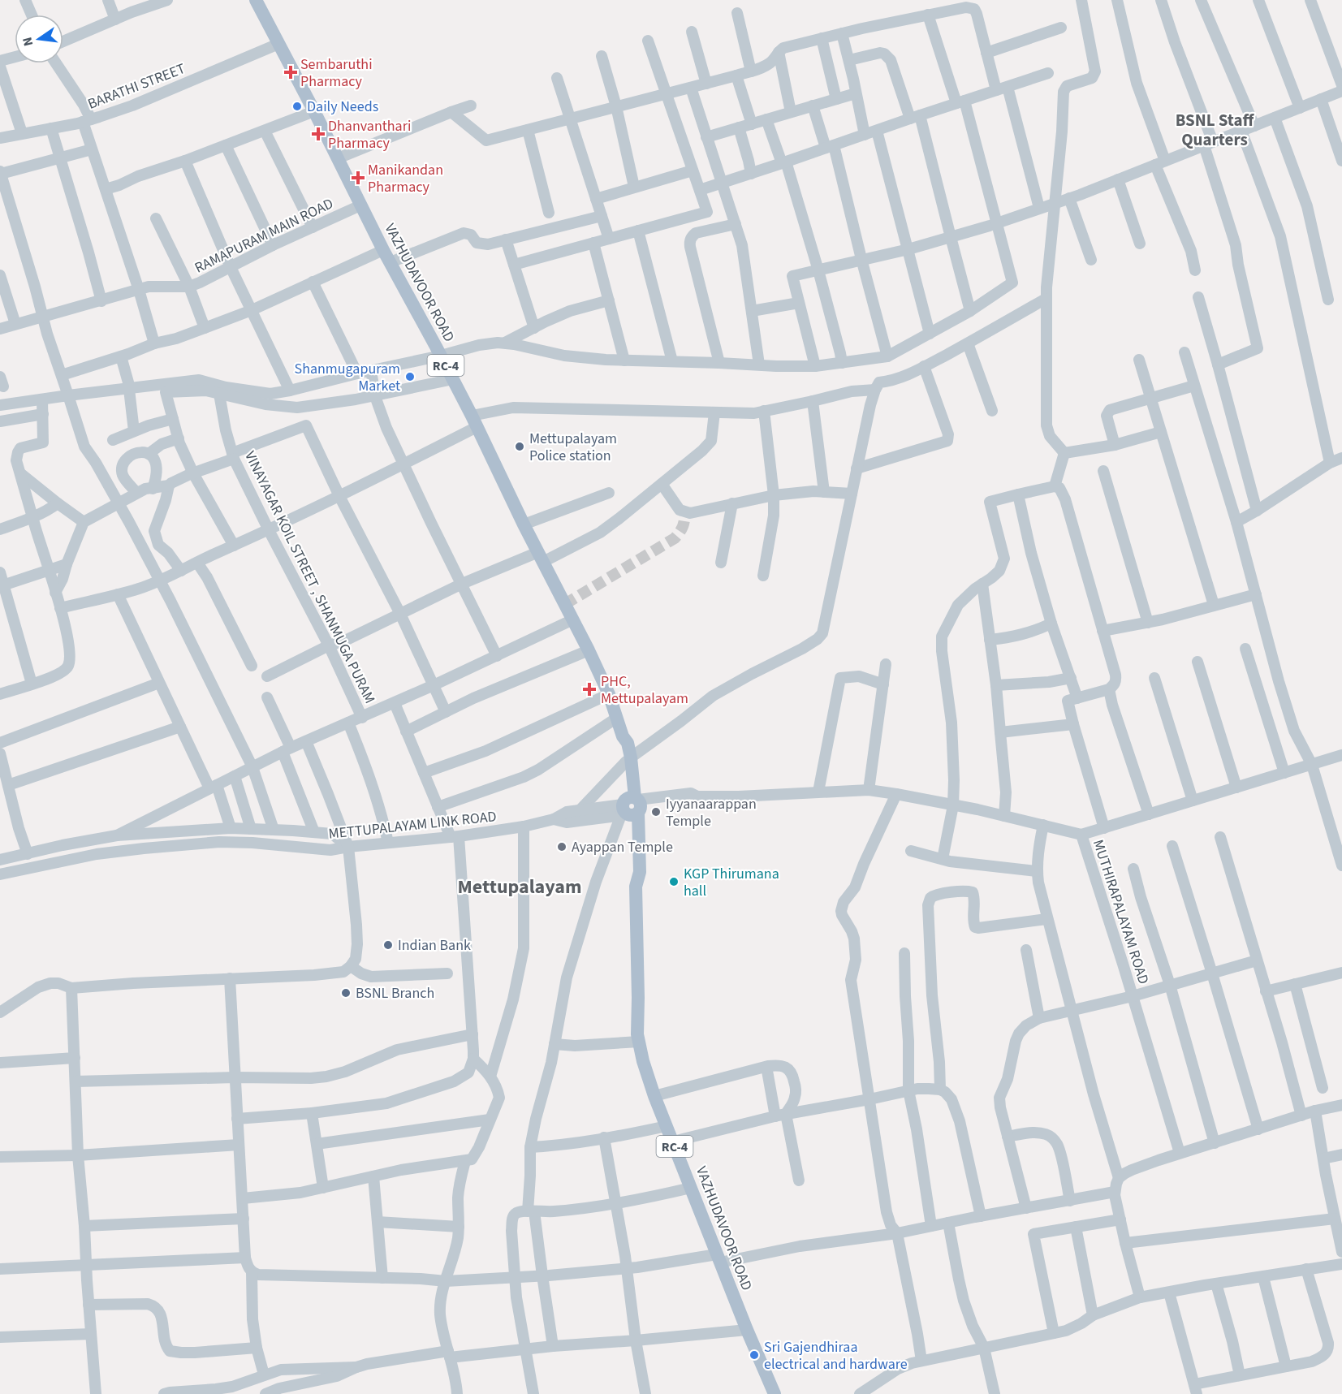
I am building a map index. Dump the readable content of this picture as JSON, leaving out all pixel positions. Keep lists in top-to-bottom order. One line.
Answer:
{"streets":{"main road":["VAZHUDAVOOR ROAD","RC-4"],"street":["BARATHI STREET","RAMAPURAM MAIN ROAD","VINAYAGAR KOIL STREET , SHANMUGA PURAM","METTUPALAYAM LINK ROAD","MUTHIRAPALAYAM ROAD"]},"crossings":[["BARATHI STREET","VAZHUDAVOOR ROAD"],["RAMAPURAM MAIN ROAD","VAZHUDAVOOR ROAD"],["VAZHUDAVOOR ROAD","METTUPALAYAM LINK ROAD"],["VAZHUDAVOOR ROAD","MUTHIRAPALAYAM ROAD"],["METTUPALAYAM LINK ROAD","MUTHIRAPALAYAM ROAD"]],"districts":["BSNL Staff Quarters","Mettupalayam"],"places":{"health":["Sembaruthi Pharmacy","Dhanvanthari Pharmacy","Manikandan Pharmacy","PHC, Mettupalayam"],"other":["Daily Needs","Shanmugapuram Market","Mettupalayam Police station","Iyyanaarappan Temple","Ayappan Temple","KGP Thirumana hall","Indian Bank","BSNL Branch","Sri Gajendhiraa electrical and hardware"]},"north":"left"}
